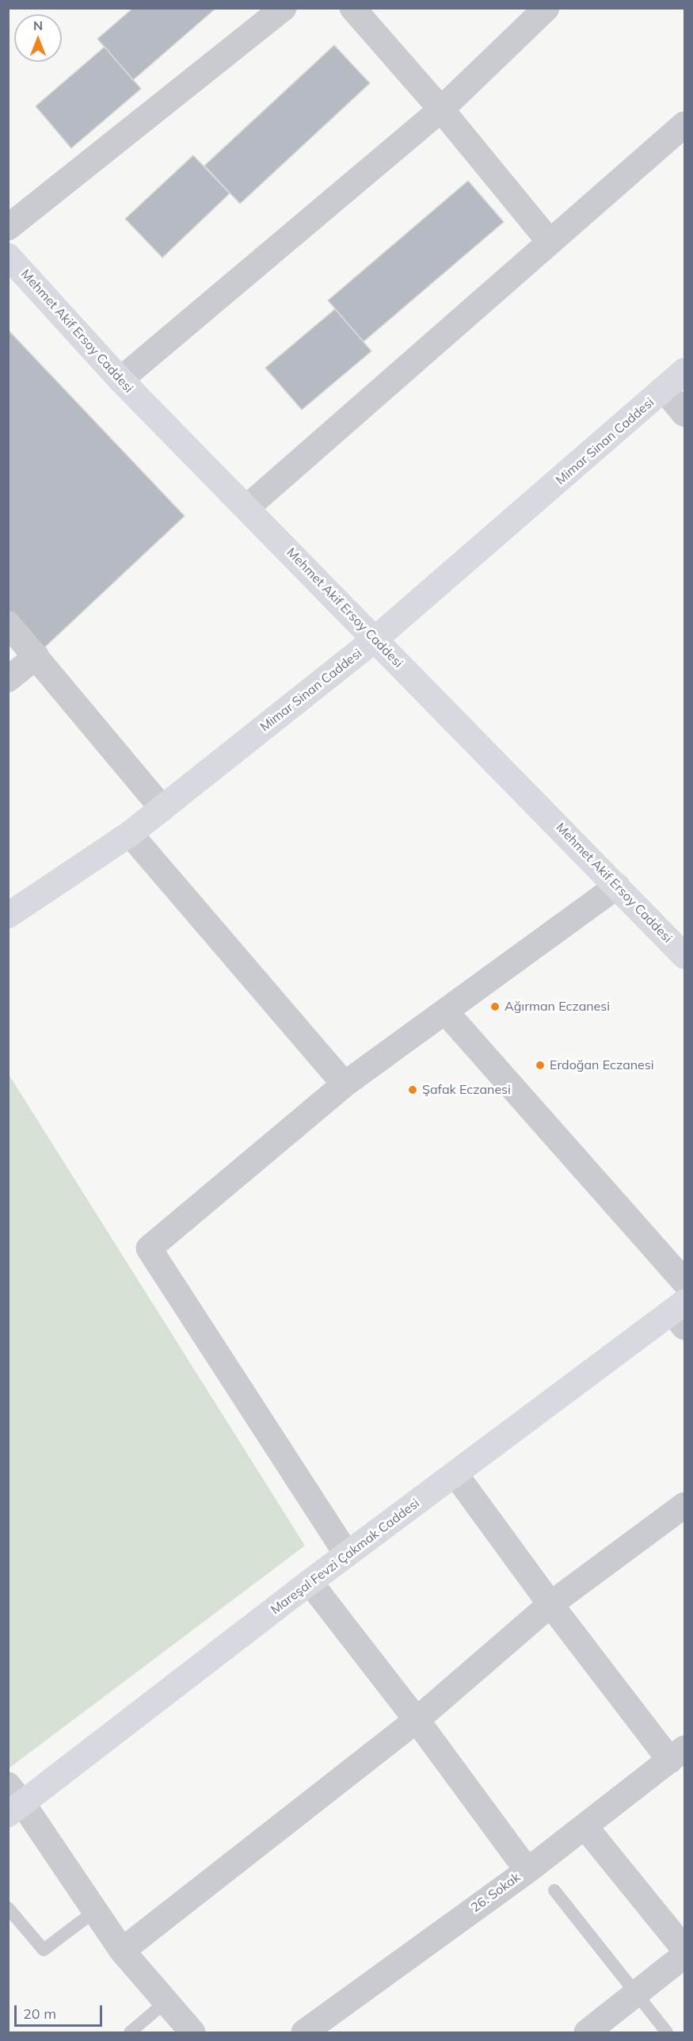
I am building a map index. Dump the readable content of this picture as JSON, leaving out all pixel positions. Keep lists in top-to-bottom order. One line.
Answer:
{"streets":{"street":["Mehmet Akif Ersoy Caddesi","Mimar Sinan Caddesi","Mareşal Fevzi Çakmak Caddesi","26. Sokak"]},"crossings":[["Mehmet Akif Ersoy Caddesi","Mimar Sinan Caddesi"]],"places":["Ağırman Eczanesi","Erdoğan Eczanesi","Şafak Eczanesi"],"scale_bar":"20 m","north":"top"}
